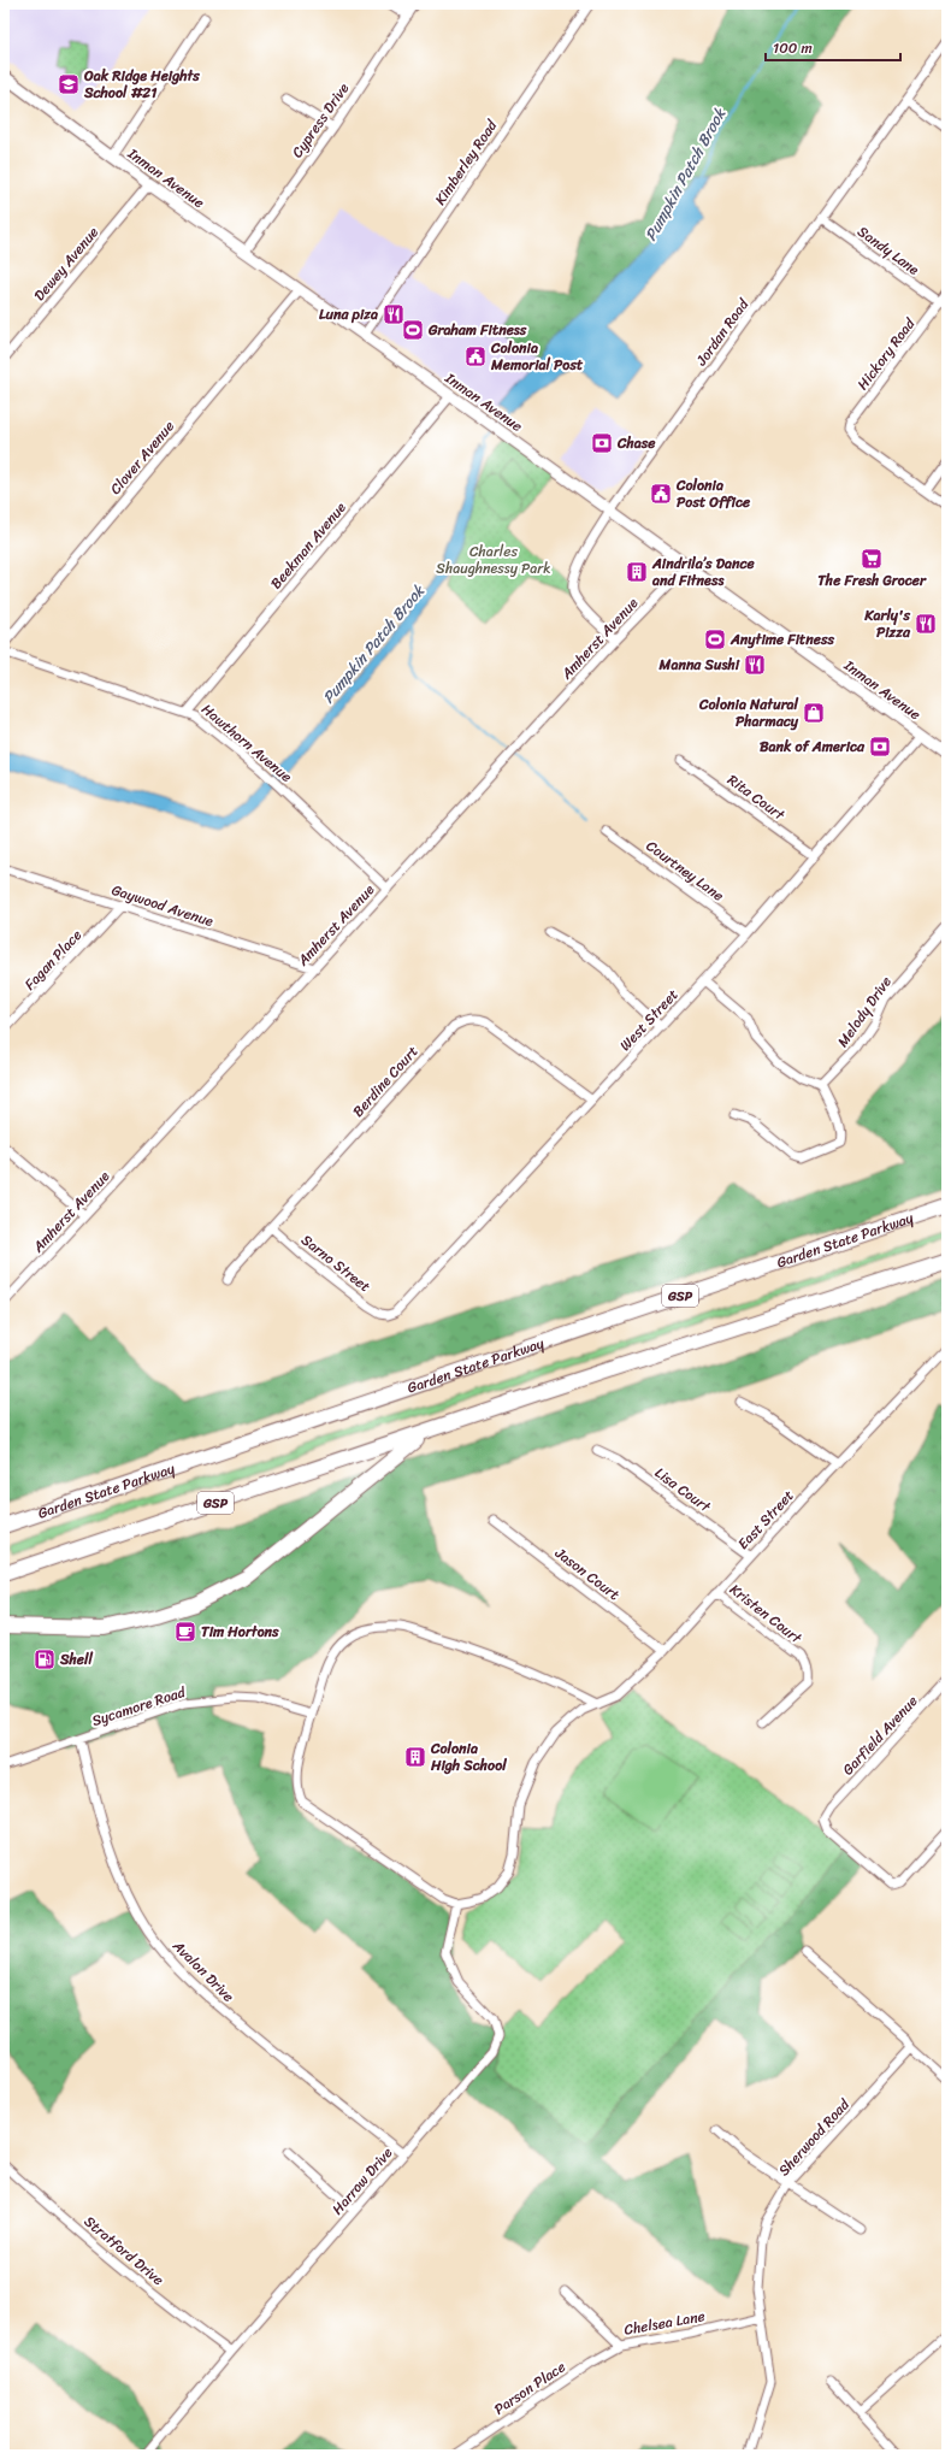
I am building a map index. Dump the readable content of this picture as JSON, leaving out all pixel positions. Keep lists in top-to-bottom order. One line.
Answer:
{"streets":{"highway":["Garden State Parkway","GSP"],"main road":["Inman Avenue"],"street":["Cypress Drive","Kimberley Road","Sandy Lane","Dewey Avenue","Jordan Road","Hickory Road","Clover Avenue","Beekman Avenue","Amherst Avenue","Hawthorn Avenue","Rita Court","Courtney Lane","Gaywood Avenue","Fagan Place","Melody Drive","West Street","Berdine Court","Sarno Street","Lisa Court","East Street","Jason Court","Kristen Court","Sycamore Road","Garfield Avenue","Avalon Drive","Sherwood Road","Harrow Drive","Stratford Drive","Chelsea Lane","Parson Place"]},"crossings":[["Cypress Drive","Inman Avenue"],["Kimberley Road","Inman Avenue"],["Inman Avenue","Dewey Avenue"],["Inman Avenue","Jordan Road"],["Inman Avenue","Clover Avenue"],["Inman Avenue","Beekman Avenue"],["Inman Avenue","Amherst Avenue"],["Inman Avenue","West Street"],["Sandy Lane","Jordan Road"],["Sandy Lane","Hickory Road"],["Jordan Road","Amherst Avenue"],["Beekman Avenue","Hawthorn Avenue"],["Amherst Avenue","Hawthorn Avenue"],["Amherst Avenue","Gaywood Avenue"],["Rita Court","West Street"],["Courtney Lane","West Street"],["Gaywood Avenue","Fagan Place"],["West Street","Berdine Court"],["West Street","Sarno Street"],["Berdine Court","Sarno Street"],["Lisa Court","East Street"],["East Street","Jason Court"],["East Street","Kristen Court"],["East Street","Harrow Drive"],["Sycamore Road","Avalon Drive"],["Avalon Drive","Harrow Drive"],["Sherwood Road","Chelsea Lane"],["Harrow Drive","Stratford Drive"],["Chelsea Lane","Parson Place"]],"water":["Pumpkin Patch Brook"],"parks":["Charles Shaughnessy Park"],"places":{"school or university":["Oak Ridge Heights School #21"],"restaurant":["Luna piza","Karly's Pizza","Manna Sushi"],"sports":["Graham Fitness","Anytime Fitness"],"public building":["Colonia Memorial Post","Colonia Post Office"],"bank":["Chase","Bank of America"],"supermarket":["The Fresh Grocer"],"building":["Aindrila’s Dance and Fitness","Colonia High School"],"shop":["Colonia Natural Pharmacy"],"cafe":["Tim Hortons"],"fuel station":["Shell"]},"scale_bar":"100 m"}
